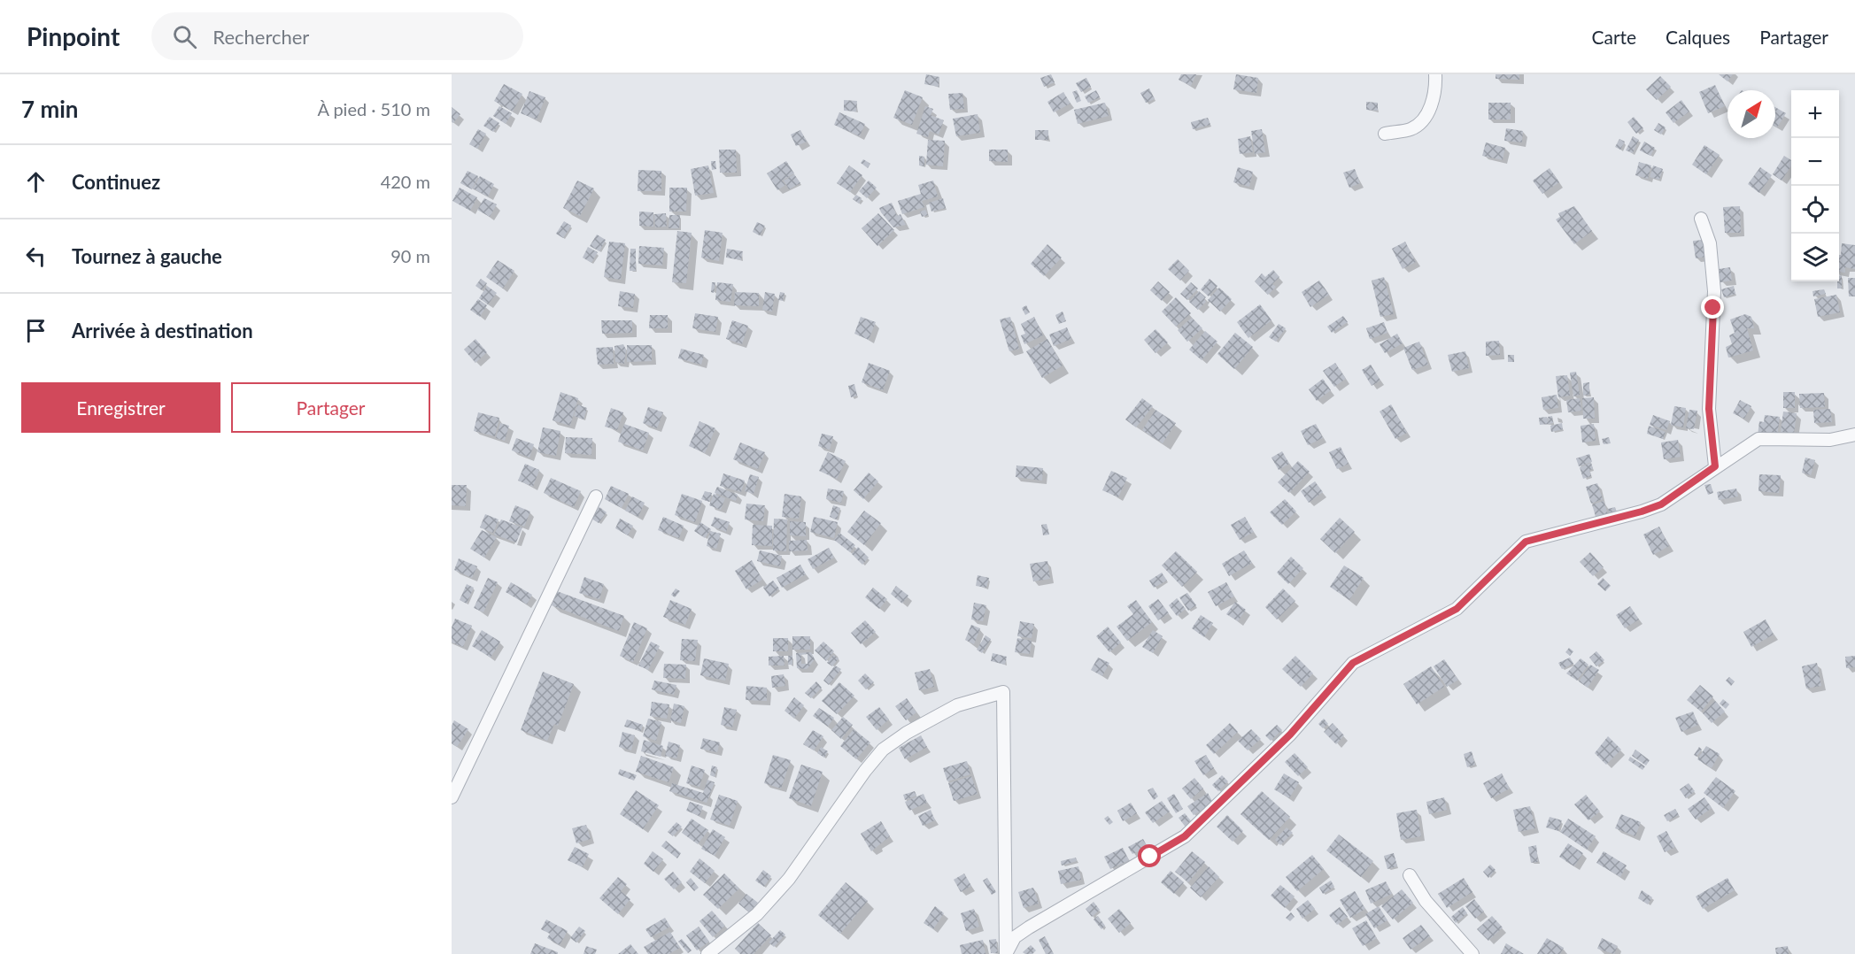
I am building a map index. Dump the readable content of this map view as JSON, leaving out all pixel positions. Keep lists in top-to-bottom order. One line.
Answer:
{"north":"top right","page":{"header":"Pinpoint","search":"Rechercher","nav":["Carte","Calques","Partager"],"heading":["7 min","À pied · 510 m"],"map_buttons":["+","−"],"list":[["Continuez","420 m"],["Tournez à gauche","90 m"],"Arrivée à destination"],"buttons":["Enregistrer","Partager"]}}
